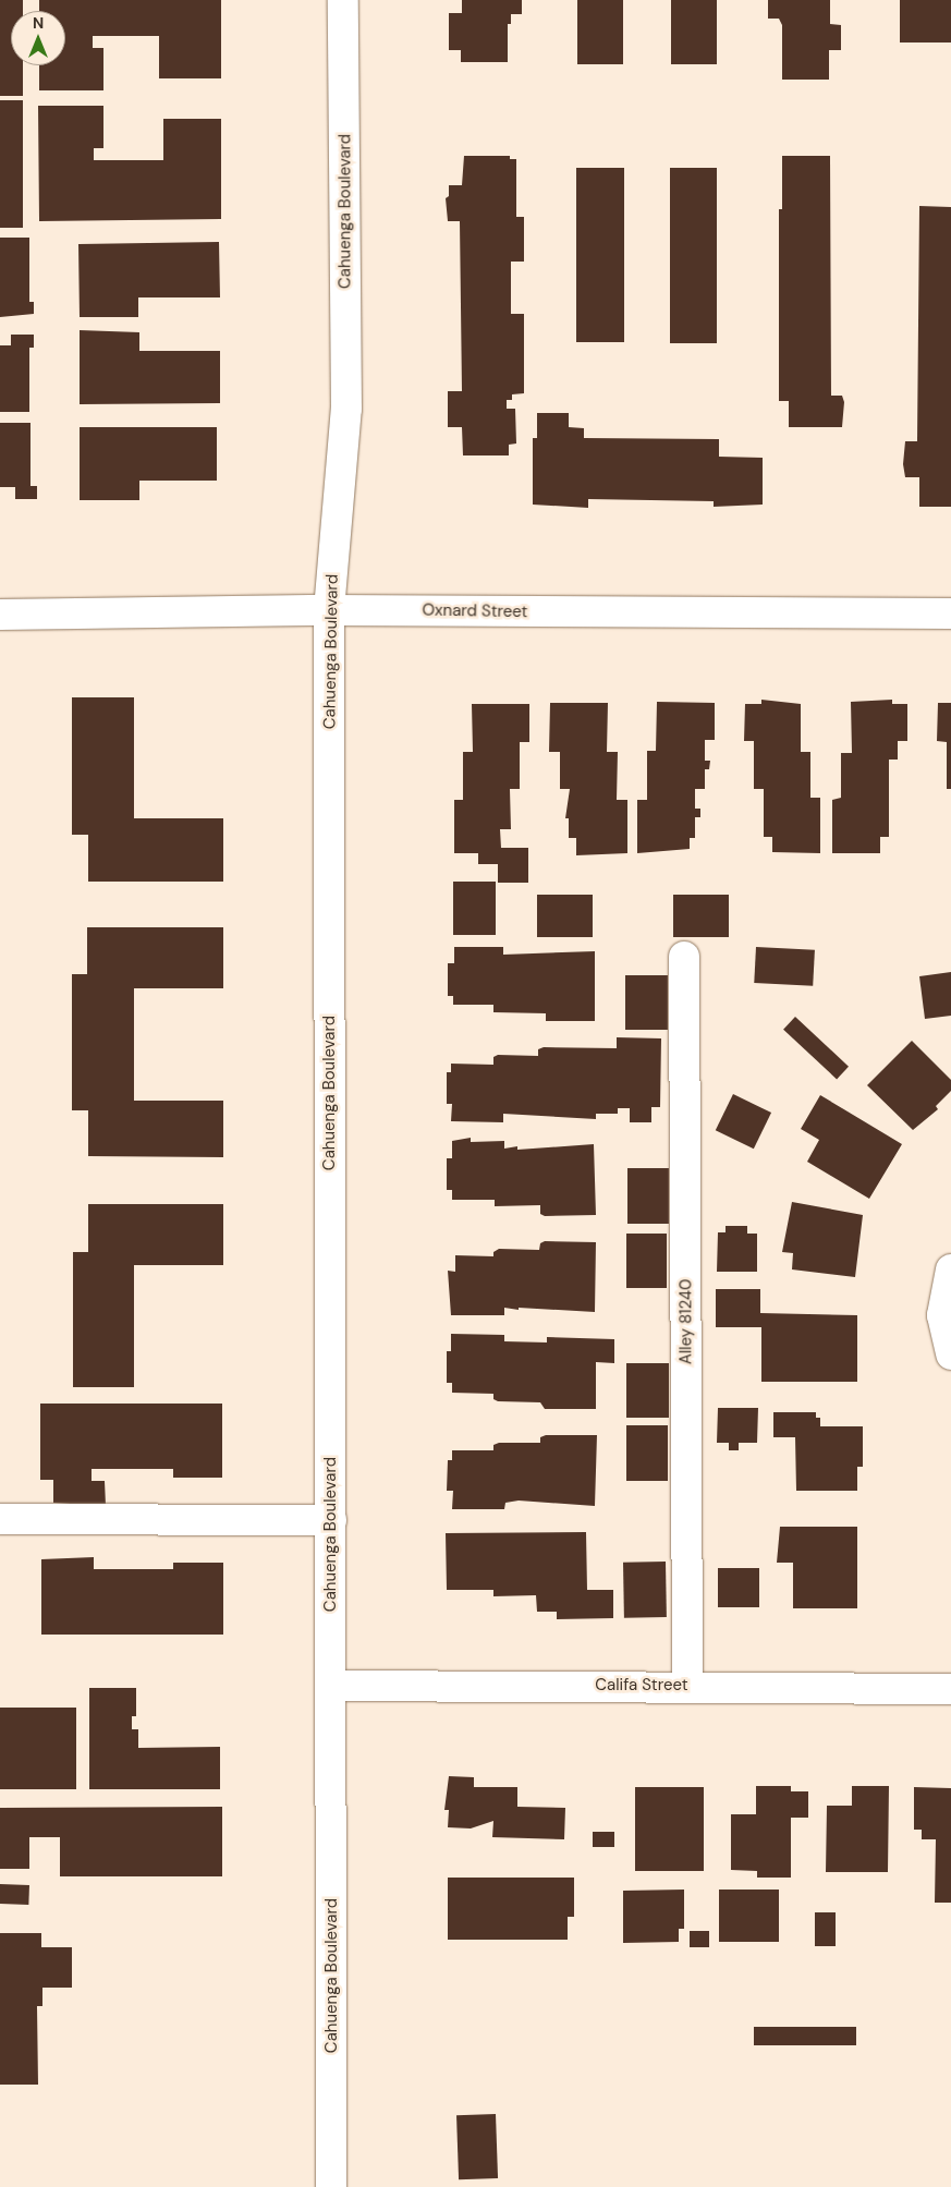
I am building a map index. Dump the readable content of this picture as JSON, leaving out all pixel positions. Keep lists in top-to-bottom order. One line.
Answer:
{"streets":{"main road":["Cahuenga Boulevard","Oxnard Street","Alley 81240","Califa Street"]},"crossings":[["Cahuenga Boulevard","Oxnard Street"],["Cahuenga Boulevard","Califa Street"],["Alley 81240","Califa Street"]],"north":"top"}
